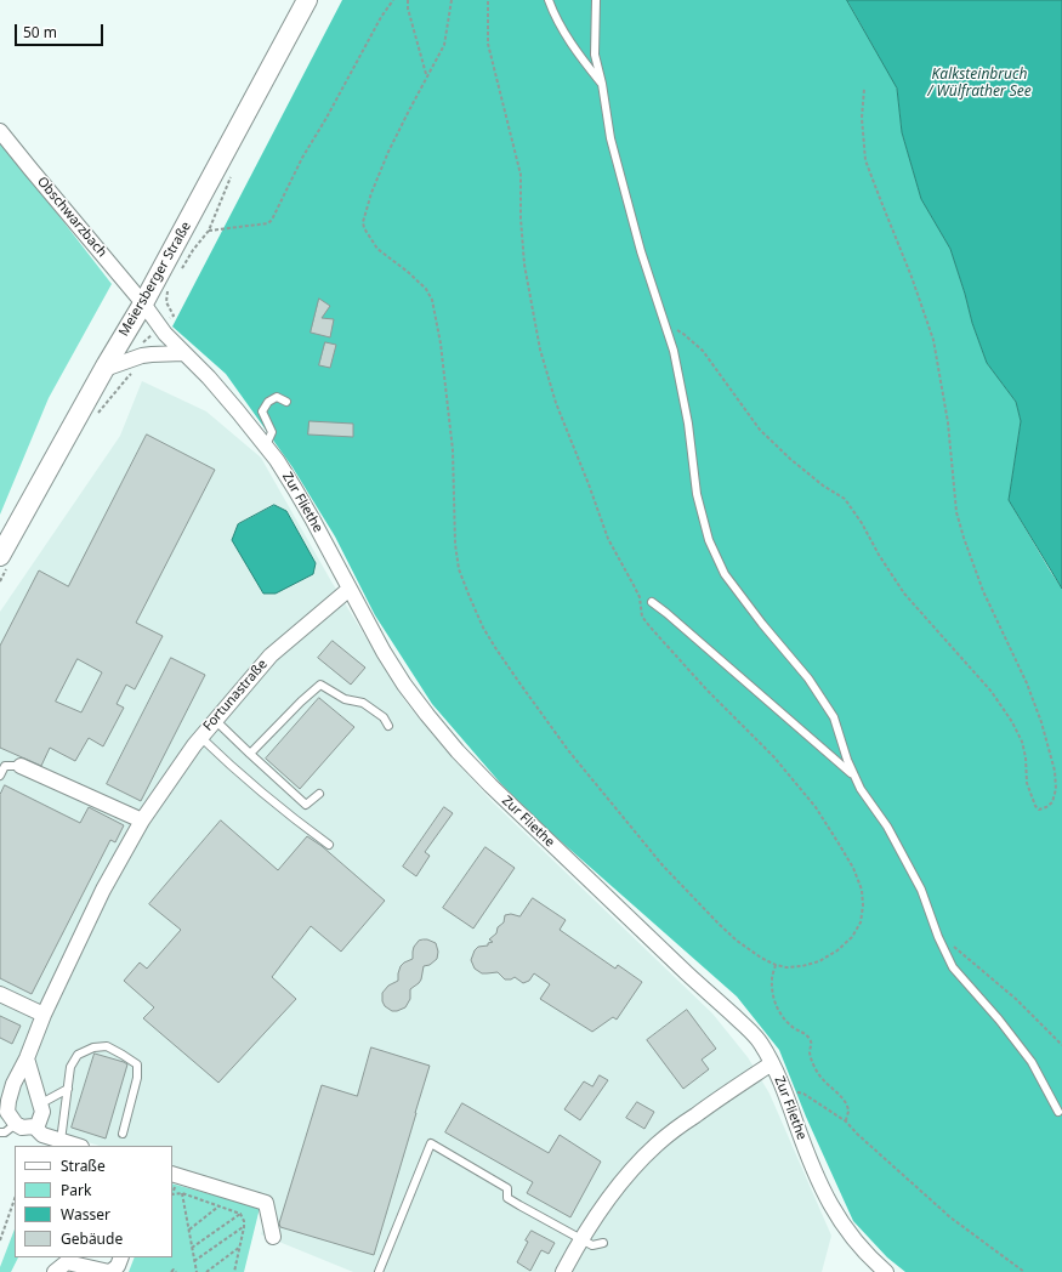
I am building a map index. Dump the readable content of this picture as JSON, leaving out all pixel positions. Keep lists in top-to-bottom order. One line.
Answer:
{"streets":{"main road":["Meiersberger Straße"],"street":["Obschwarzbach","Zur Fliethe","Fortunastraße"]},"crossings":[["Obschwarzbach","Meiersberger Straße"],["Obschwarzbach","Zur Fliethe"],["Meiersberger Straße","Zur Fliethe"],["Zur Fliethe","Fortunastraße"]],"water":["Kalksteinbruch / Wülfrather See"],"legend":["Straße","Park","Wasser","Gebäude"],"scale_bar":"50 m"}
